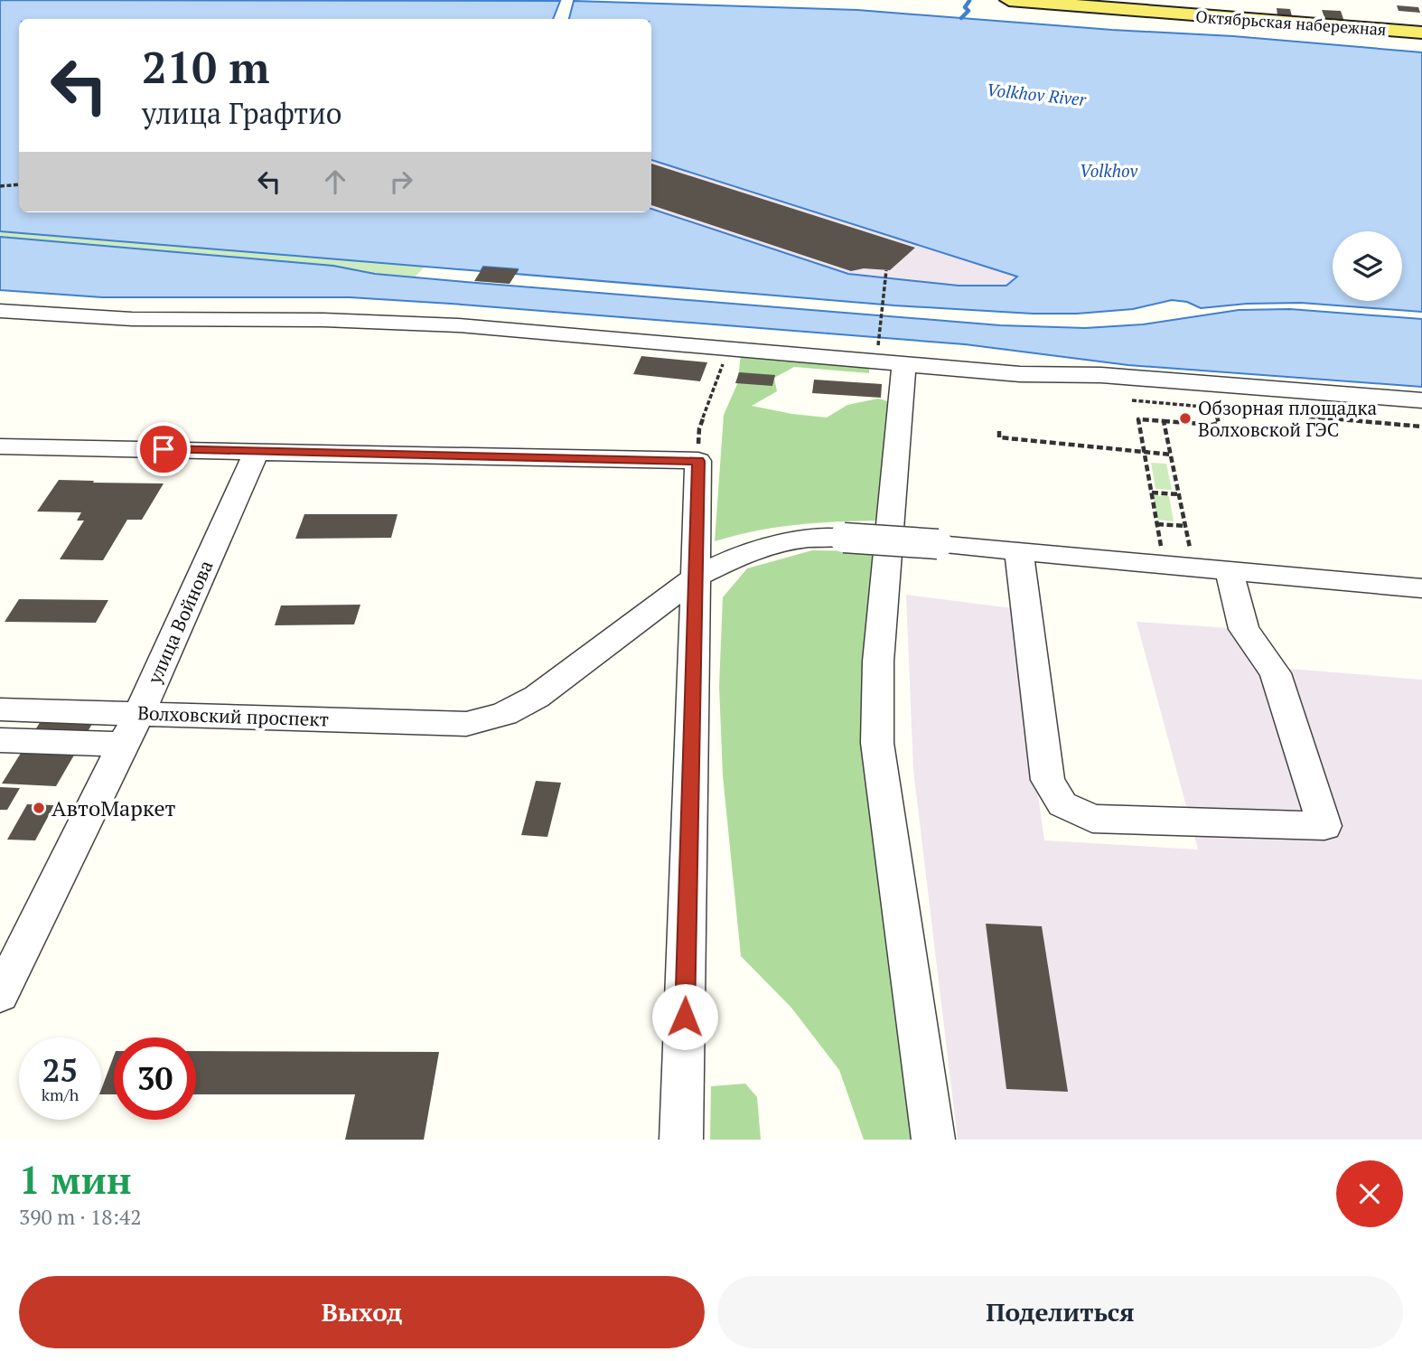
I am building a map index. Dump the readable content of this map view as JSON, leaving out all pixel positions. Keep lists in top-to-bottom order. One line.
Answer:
{"streets":{"main road":["Октябрьская набережная"],"street":["улица Войнова","Волховский проспект"]},"crossings":[["улица Войнова","Волховский проспект"]],"water":["Volkhov River","Volkhov"],"places":["Обзорная площадка Волховской ГЭС","АвтоМаркет"],"page":{"turn":["210 m","улица Графтио"],"speed":"25 km/h","limit":"30","heading":["1 мин","390 m · 18:42"],"buttons":["Выход","Поделиться"]}}
